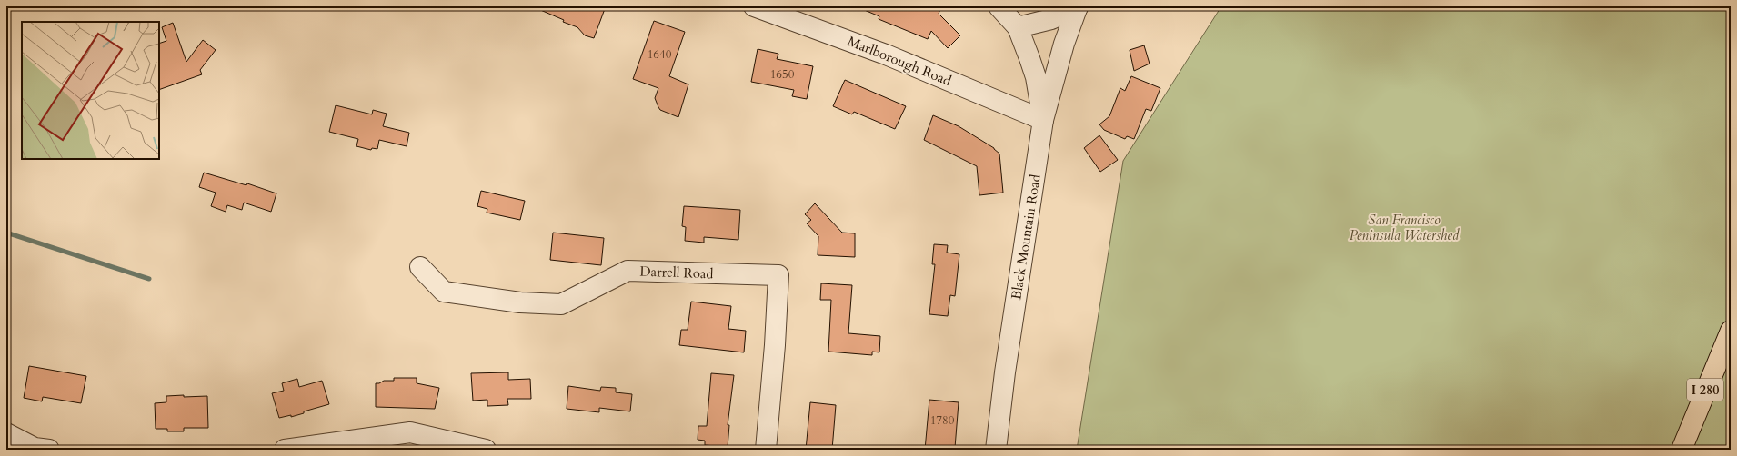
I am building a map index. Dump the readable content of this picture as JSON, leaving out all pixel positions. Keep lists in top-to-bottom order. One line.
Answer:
{"streets":{"highway":["I 280"],"street":["Marlborough Road","Black Mountain Road","Darrell Road"]},"crossings":[["Marlborough Road","Black Mountain Road"]],"parks":["San Francisco Peninsula Watershed"],"house_numbers":["1640","1650","1780"]}
